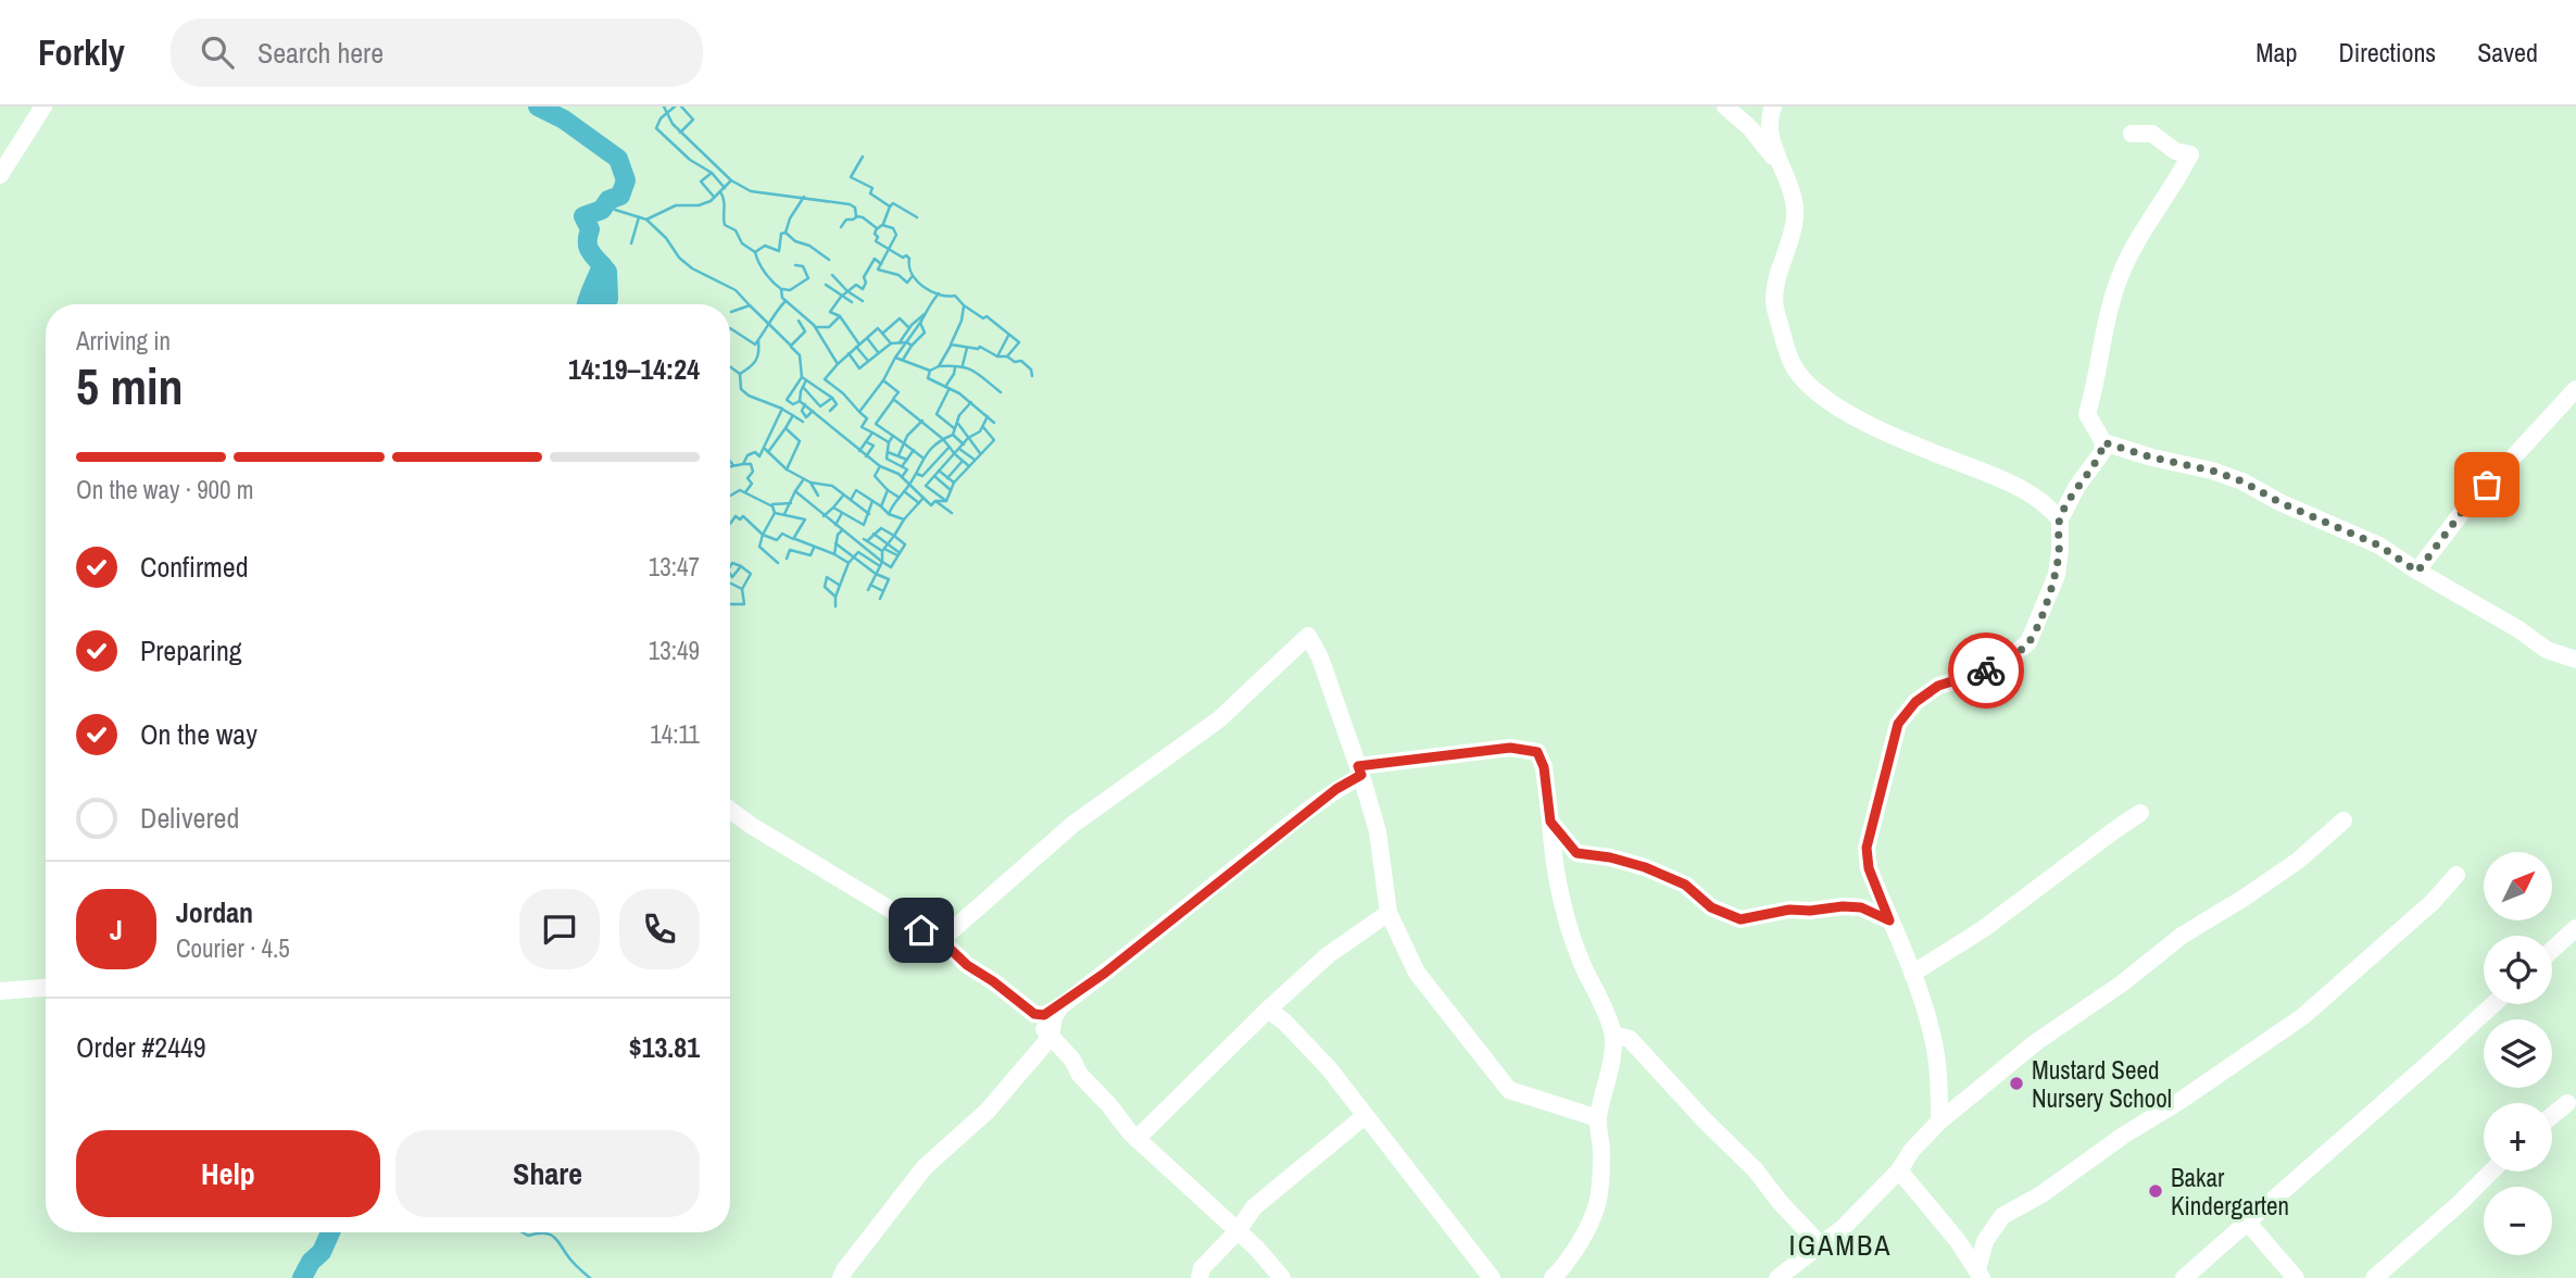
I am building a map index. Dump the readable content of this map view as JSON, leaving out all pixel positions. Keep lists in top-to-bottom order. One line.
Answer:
{"districts":["IGAMBA"],"places":["Mustard Seed Nursery School","Bakar Kindergarten"],"north":"top right","page":{"header":"Forkly","search":"Search here","nav":["Map","Directions","Saved"],"heading":["5 min","Arriving in","14:19–14:24"],"panel":["Jordan","Courier · 4.5","Order #2449","$13.81"],"bar":"On the way · 900 m","list":[["Confirmed","13:47"],["Preparing","13:49"],["On the way","14:11"],"Delivered"],"map_buttons":["+","−"],"round":"J","buttons":["Help","Share"]}}
